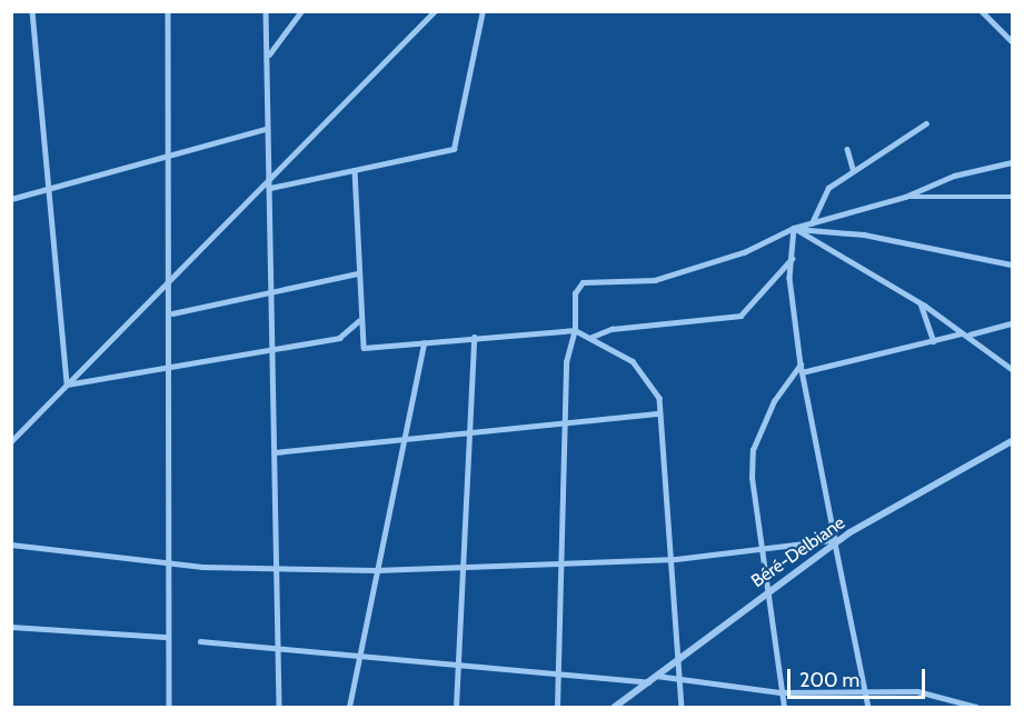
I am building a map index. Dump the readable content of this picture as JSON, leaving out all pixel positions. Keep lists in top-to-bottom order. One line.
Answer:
{"streets":{"street":["Béré-Delbiane"]},"scale_bar":"200 m"}
